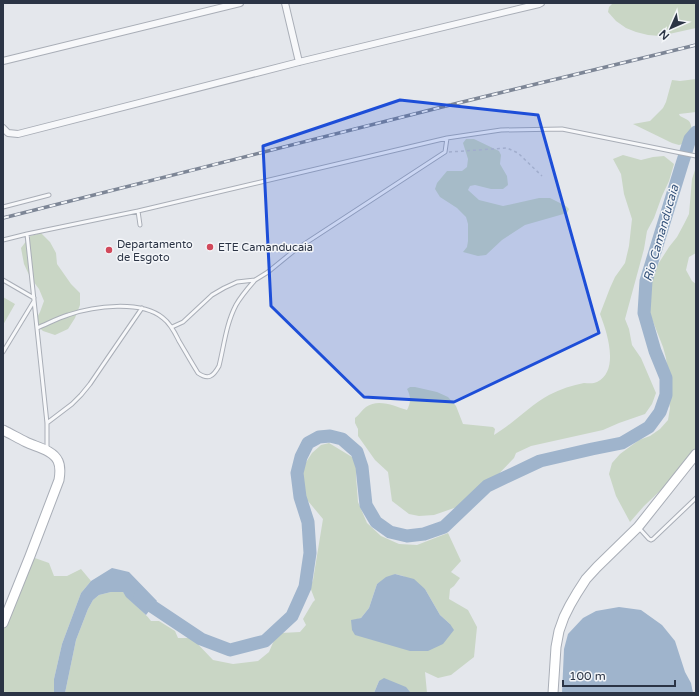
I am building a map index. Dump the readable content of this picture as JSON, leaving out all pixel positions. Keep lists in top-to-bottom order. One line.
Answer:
{"water":["Rio Camanducaia"],"places":["ETE Camanducaia","Departamento de Esgoto"],"scale_bar":"100 m","north":"bottom left"}
